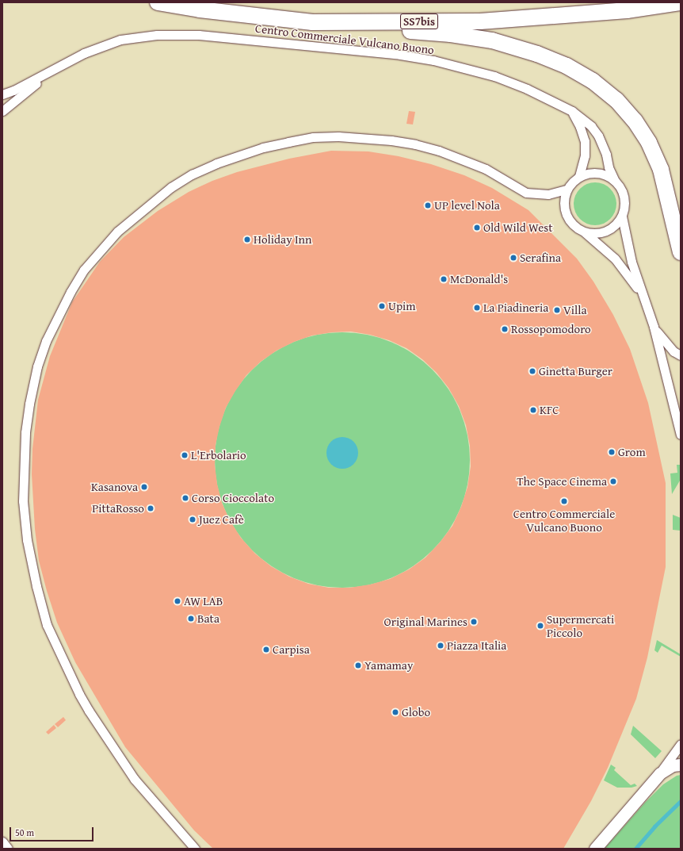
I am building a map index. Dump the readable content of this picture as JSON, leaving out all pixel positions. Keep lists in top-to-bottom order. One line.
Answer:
{"streets":{"highway":["SS7bis"],"street":["Centro Commerciale Vulcano Buono"]},"places":["UP level Nola","Old Wild West","Holiday Inn","Serafina","McDonald's","Upim","La Piadineria","Villa","Rossopomodoro","Ginetta Burger","KFC","Grom","L'Erbolario","The Space Cinema","Kasanova","Corso Cioccolato","Centro Commerciale Vulcano Buono","PittaRosso","Juez Cafè","AW LAB","Bata","Original Marines","Supermercati Piccolo","Piazza Italia","Carpisa","Yamamay","Globo"],"scale_bar":"50 m"}
